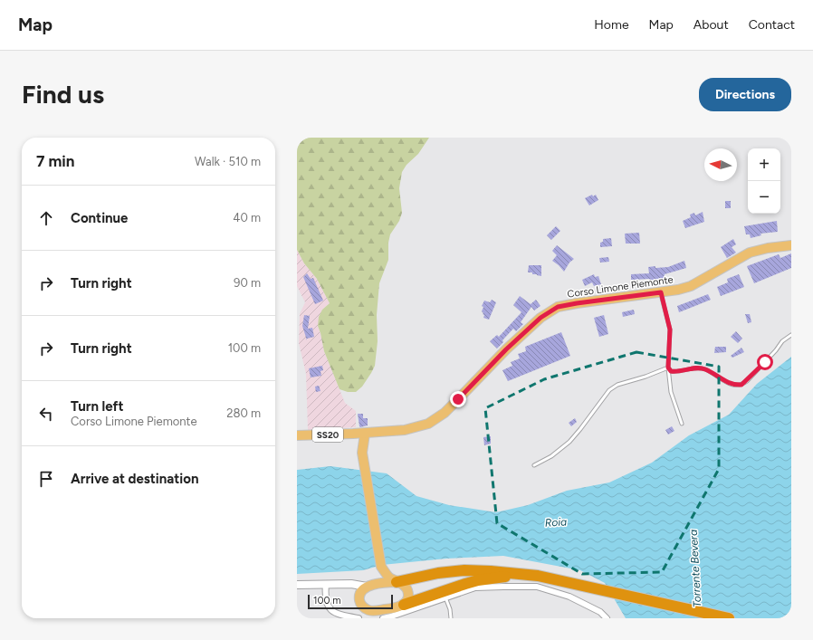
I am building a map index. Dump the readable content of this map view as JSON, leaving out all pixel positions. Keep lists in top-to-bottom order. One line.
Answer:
{"streets":{"main road":["Corso Limone Piemonte","SS20"]},"crossings":[["Corso Limone Piemonte","SS20"]],"water":["Roia","Torrente Bevera"],"scale_bar":"100 m","north":"left","page":{"header":"Map","nav":["Home","Map","About","Contact"],"buttons":"Directions","title":"Find us","heading":["7 min","Walk · 510 m"],"map_buttons":["+","−"],"list":[["Continue","40 m"],["Turn right","90 m"],["Turn right","100 m"],["Turn left","Corso Limone Piemonte","280 m"],"Arrive at destination"],"scale":"100 m"}}
